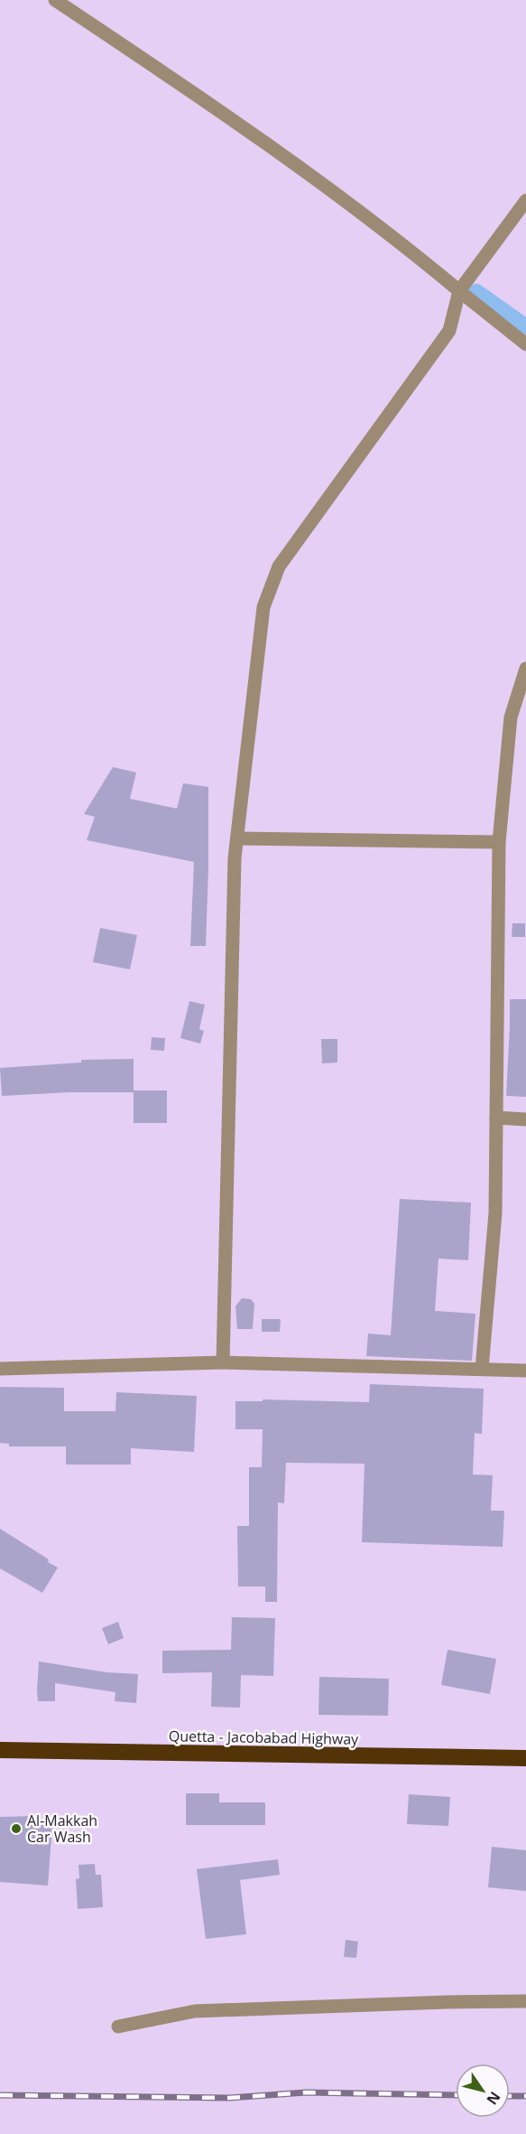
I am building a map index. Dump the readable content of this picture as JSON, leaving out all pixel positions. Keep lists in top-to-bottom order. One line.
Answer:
{"streets":{"highway":["Quetta - Jacobabad Highway"]},"places":["Al-Makkah Car Wash"],"north":"bottom right"}
